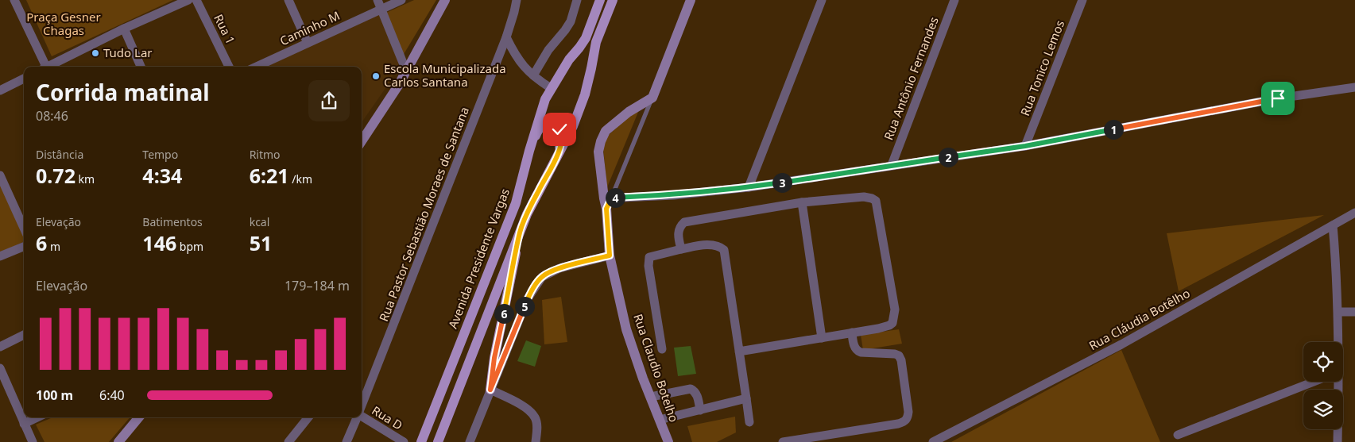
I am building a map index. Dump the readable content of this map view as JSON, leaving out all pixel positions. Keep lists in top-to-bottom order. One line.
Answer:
{"streets":{"main road":["Avenida Presidente Vargas"],"street":["Caminho M","Rua 1","Rua Tonico Lemos","Rua Antônio Fernandes","Rua Pastor Sebastião Moraes de Santana","Rua Cláudia Botêlho","Rua Claudio Botelho","Rua D"]},"parks":["Praça Gesner Chagas"],"places":["Tudo Lar","Escola Municipalizada Carlos Santana"],"page":{"heading":["Corrida matinal","08:46"],"pins":["1","2","3","4","5","6"],"stats":[["Distância","0.72 km"],["Tempo","4:34"],["Ritmo","6:21 /km"],["Elevação","6 m"],["Batimentos","146 bpm"],["kcal","51"]],"chart":["Elevação","179–184 m"],"list":[{"name":"100 m","note":"6:40"}]}}
